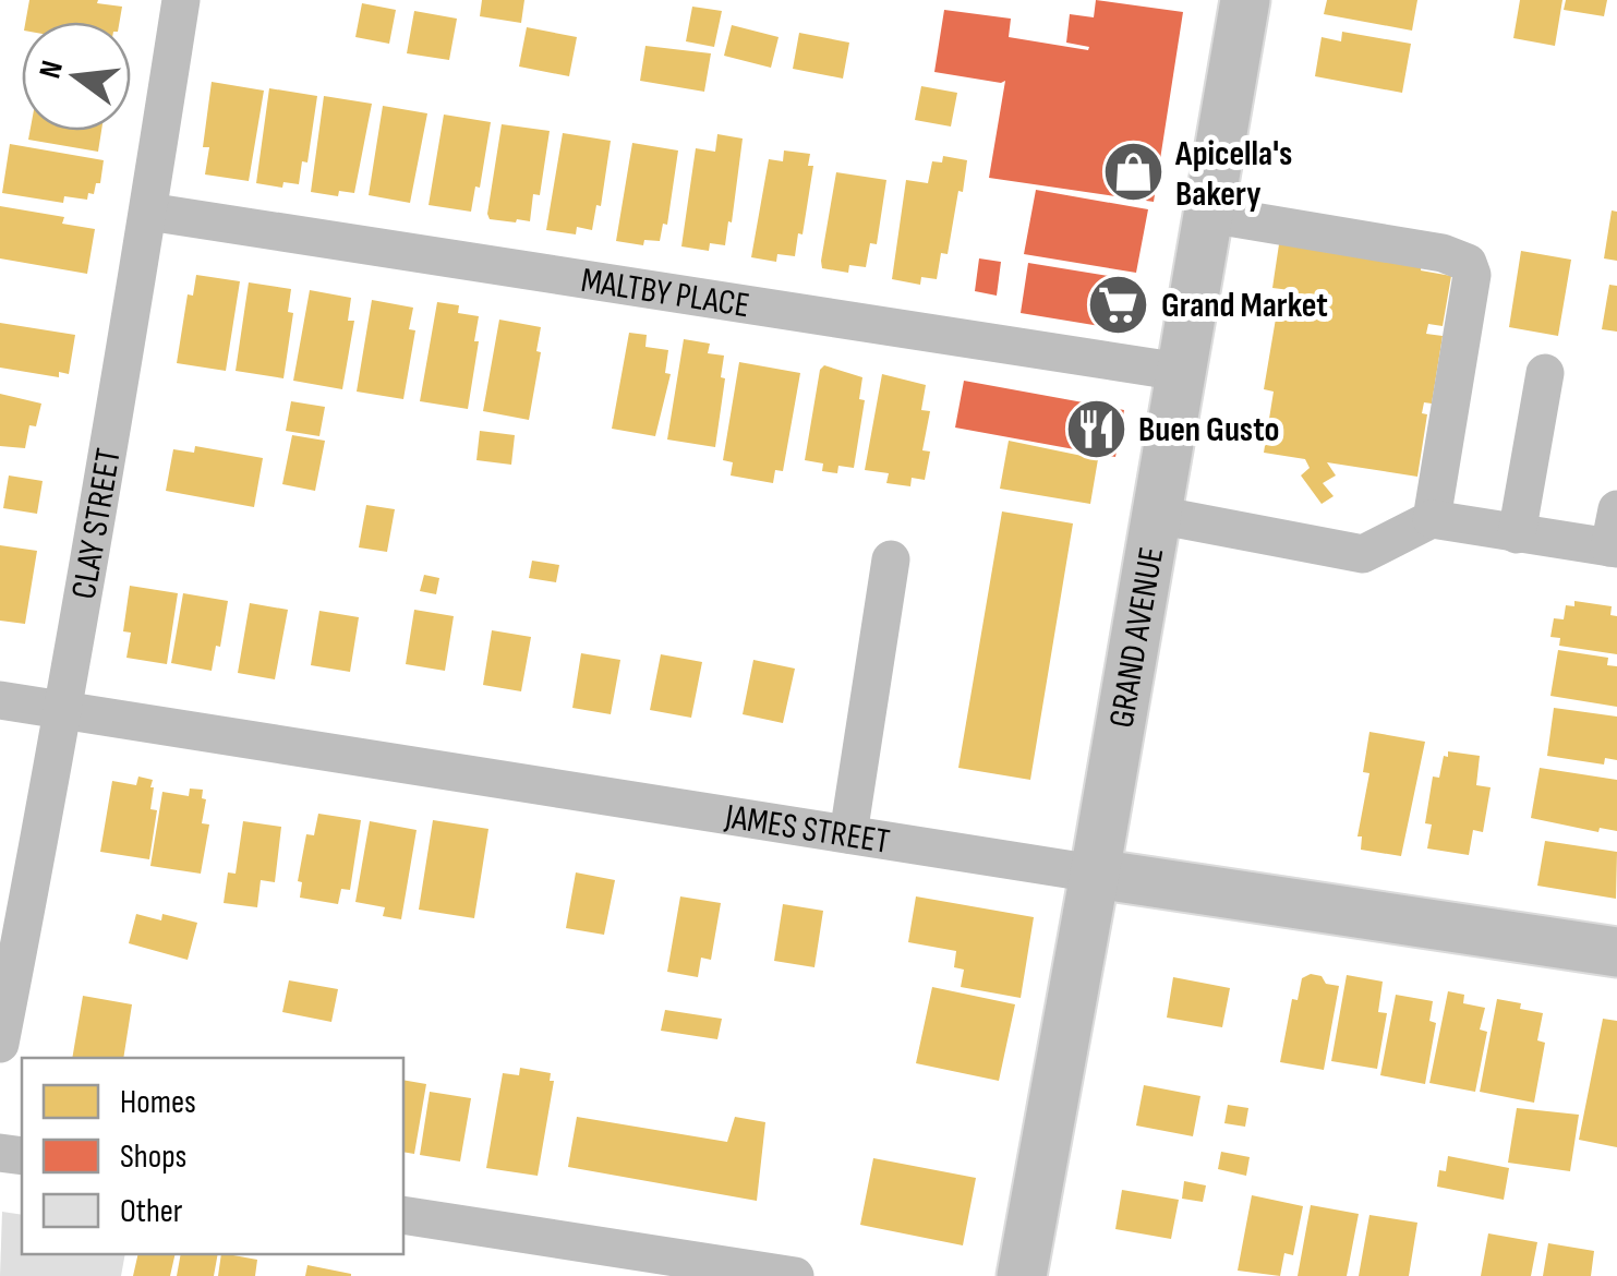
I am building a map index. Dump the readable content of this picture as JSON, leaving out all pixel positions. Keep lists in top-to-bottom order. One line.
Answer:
{"streets":{"main road":["GRAND AVENUE","JAMES STREET"],"street":["MALTBY PLACE","CLAY STREET"]},"crossings":[["MALTBY PLACE","CLAY STREET"],["MALTBY PLACE","GRAND AVENUE"],["CLAY STREET","JAMES STREET"],["GRAND AVENUE","JAMES STREET"]],"places":{"shop":["Apicella's Bakery"],"supermarket":["Grand Market"],"restaurant":["Buen Gusto"]},"legend":["Homes","Shops","Other"],"north":"left"}
